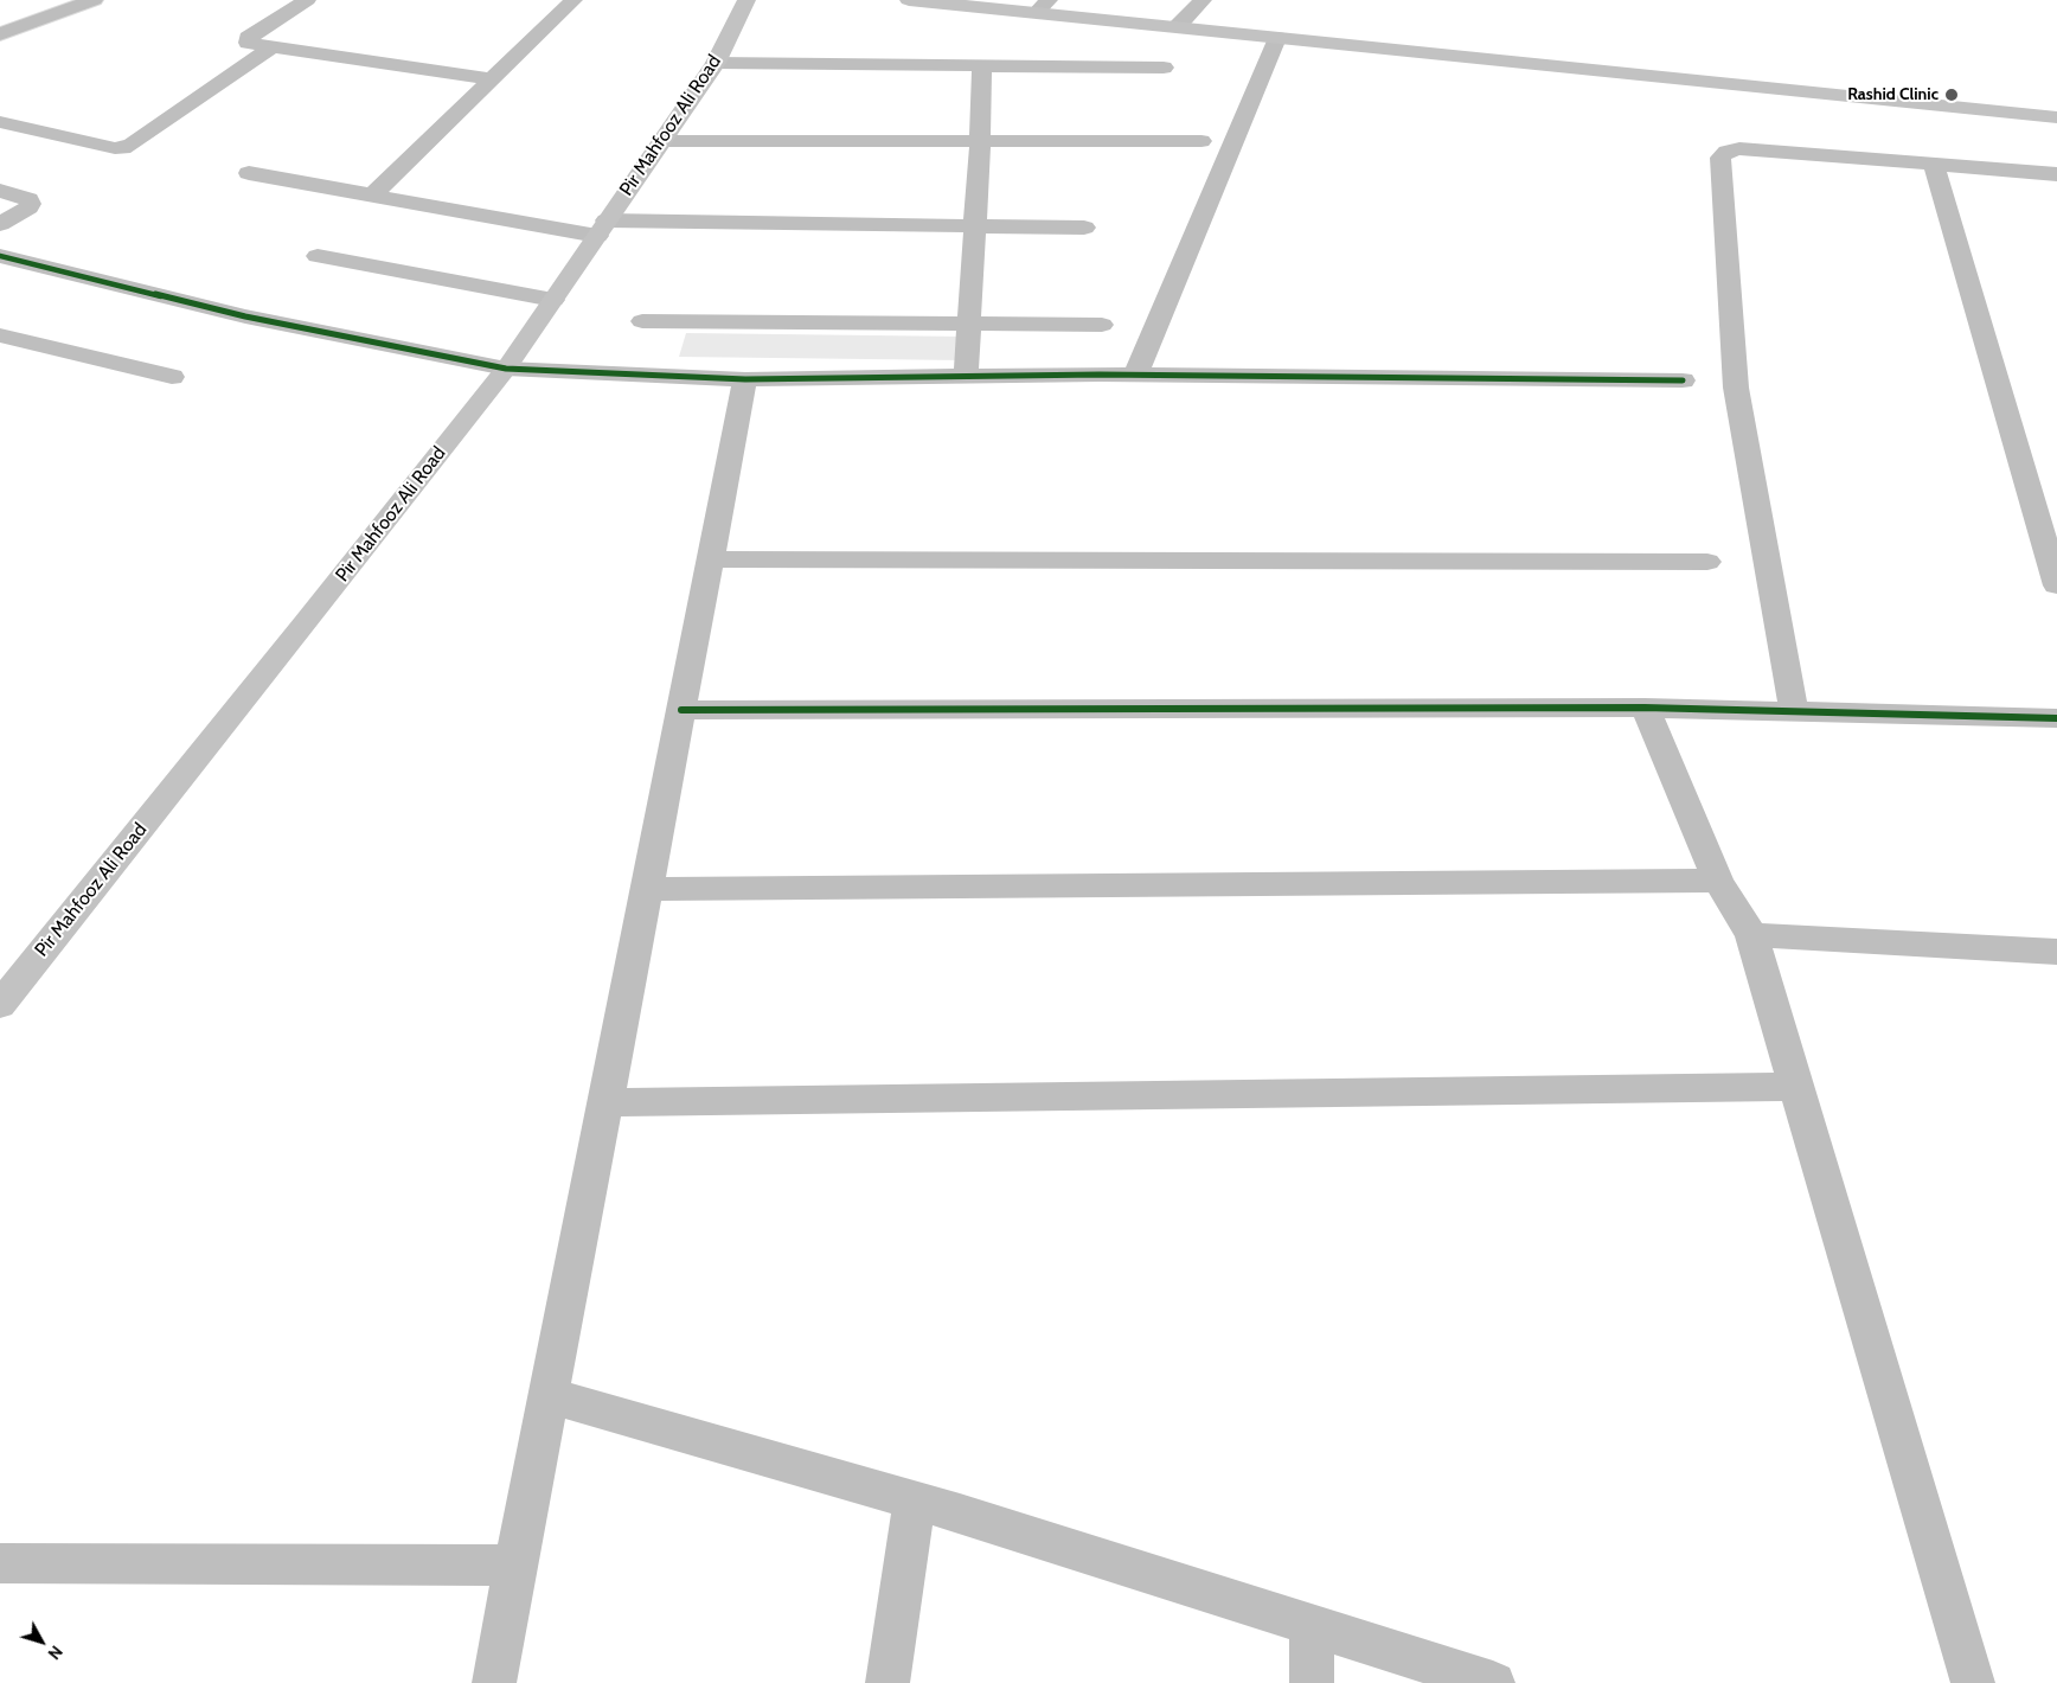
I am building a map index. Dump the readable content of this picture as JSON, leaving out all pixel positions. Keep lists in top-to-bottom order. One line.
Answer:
{"streets":{"street":["Pir Mahfooz Ali Road"]},"places":["Rashid Clinic"],"north":"bottom right"}
